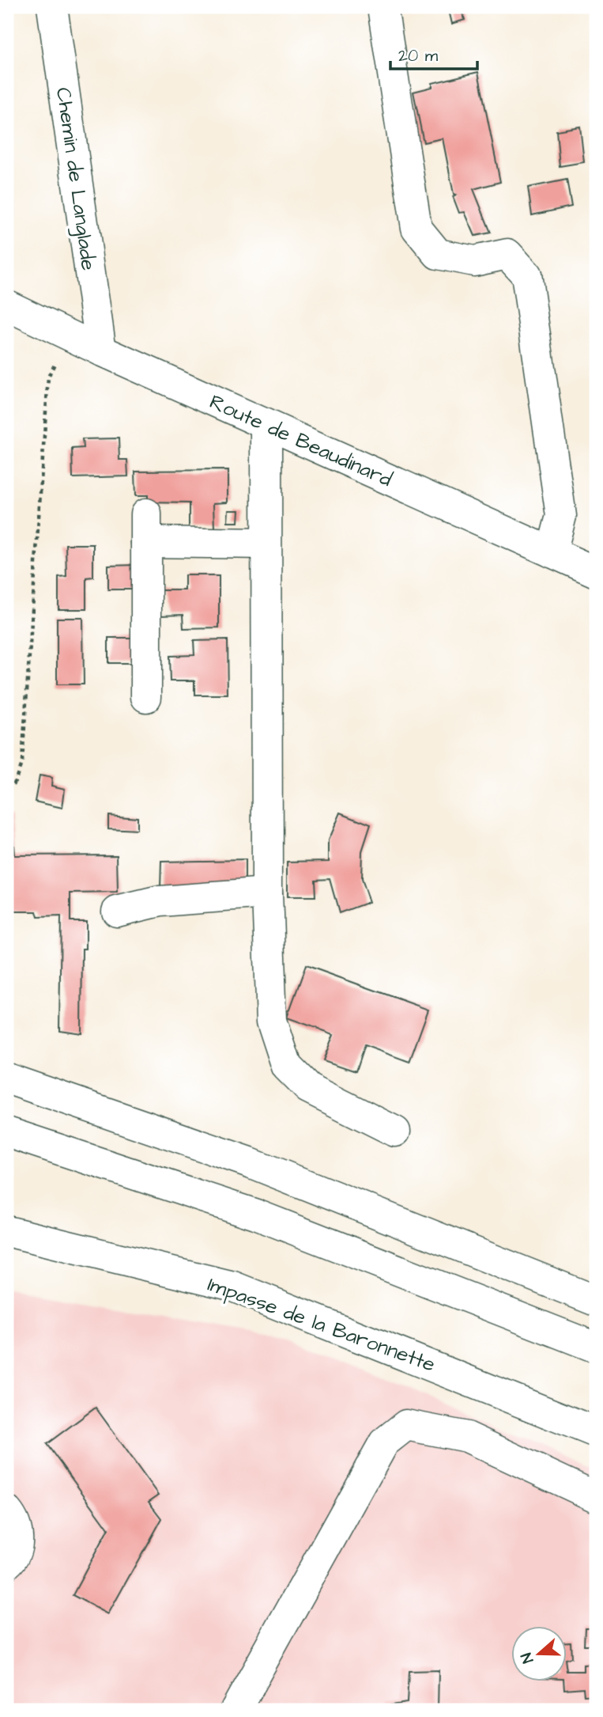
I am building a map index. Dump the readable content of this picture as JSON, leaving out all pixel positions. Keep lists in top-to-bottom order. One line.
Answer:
{"streets":{"main road":["Chemin de Langlade","Route de Beaudinard","Impasse de la Baronnette"]},"crossings":[["Chemin de Langlade","Route de Beaudinard"]],"scale_bar":"20 m","north":"left"}
